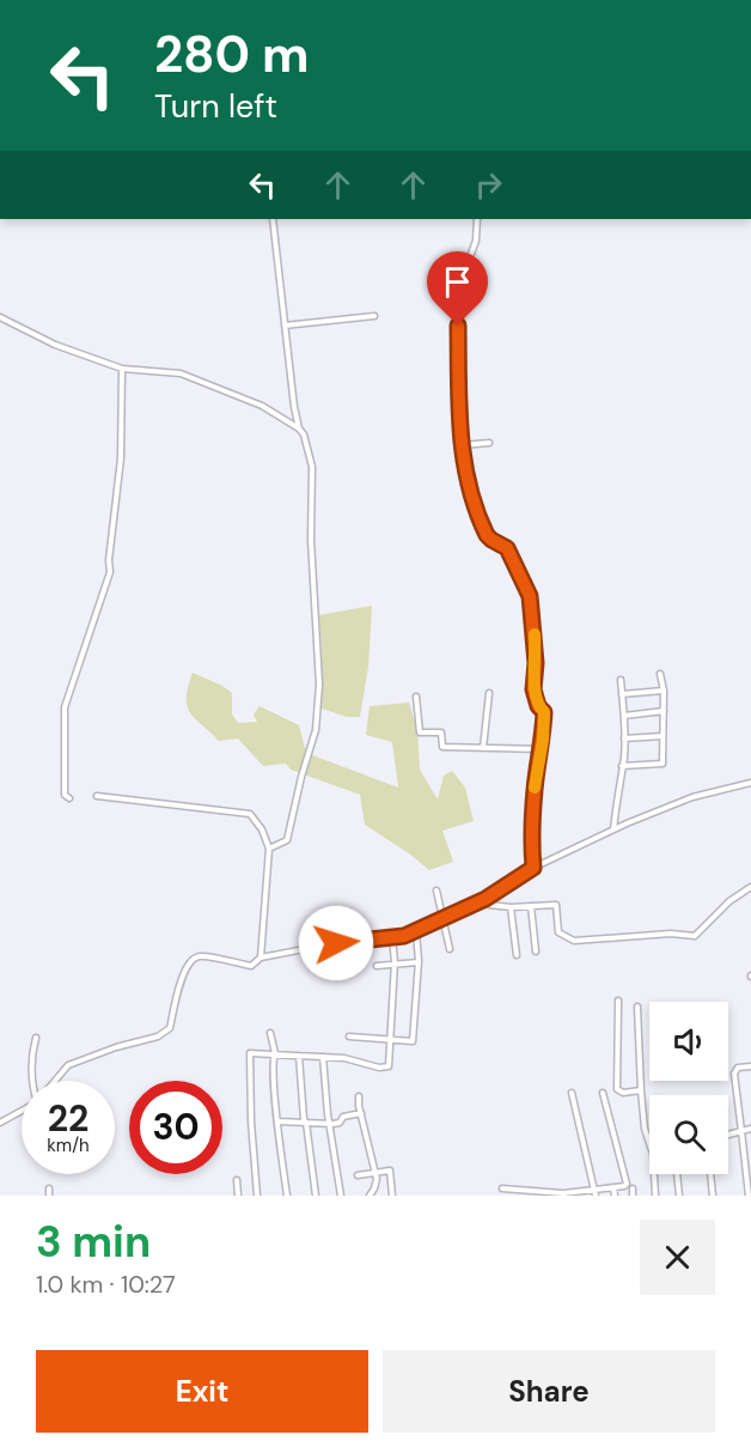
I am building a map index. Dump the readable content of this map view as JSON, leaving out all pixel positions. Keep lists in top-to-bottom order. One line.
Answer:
{"page":{"turn":["280 m","Turn left"],"speed":"22 km/h","limit":"30","heading":["3 min","1.0 km · 10:27"],"buttons":["Exit","Share"]}}
